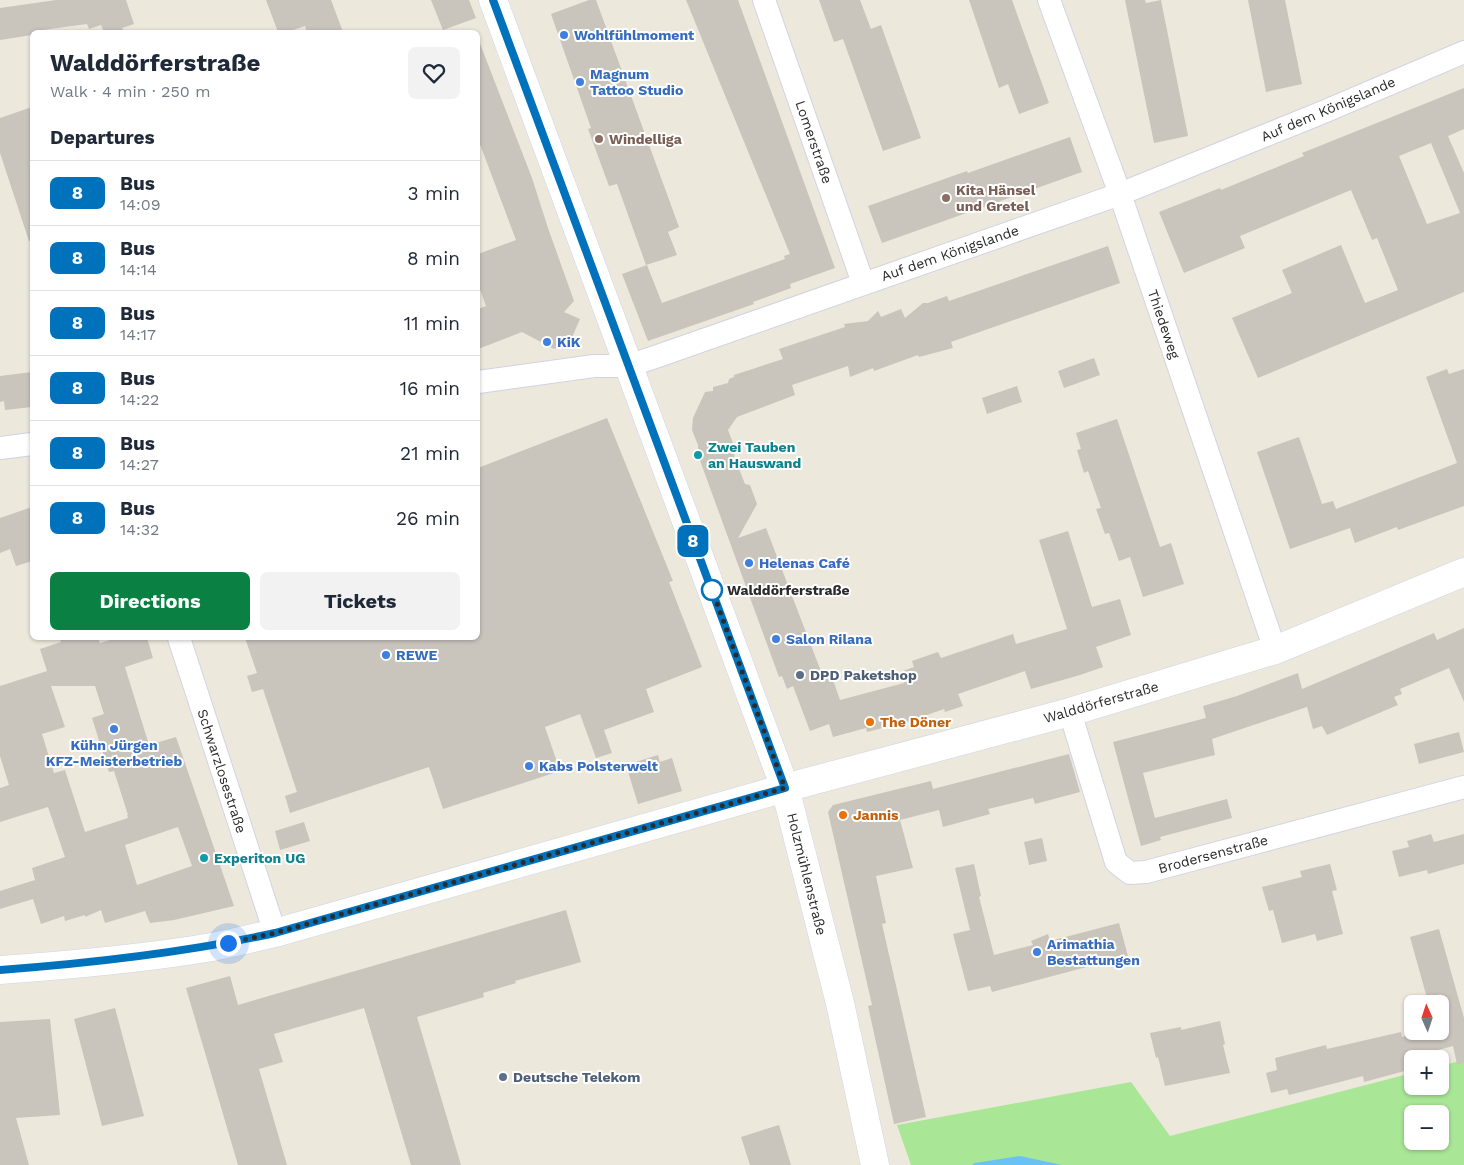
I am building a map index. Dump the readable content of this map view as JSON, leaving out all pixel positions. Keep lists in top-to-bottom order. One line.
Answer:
{"streets":{"street":["Auf dem Königslande","Lomerstraße","Thiedeweg","Walddörferstraße","Schwarzlosestraße","Brodersenstraße","Holzmühlenstraße"]},"crossings":[["Auf dem Königslande","Lomerstraße"],["Auf dem Königslande","Thiedeweg"],["Auf dem Königslande","Holzmühlenstraße"],["Thiedeweg","Walddörferstraße"],["Walddörferstraße","Schwarzlosestraße"],["Walddörferstraße","Brodersenstraße"],["Walddörferstraße","Holzmühlenstraße"]],"places":["Wohlfühlmoment","Magnum Tattoo Studio","Windelliga","Kita Hänsel und Gretel","KiK","Zwei Tauben an Hauswand","Helenas Café","Walddörferstraße","Salon Rilana","REWE","DPD Paketshop","The Döner","Kühn Jürgen KFZ-Meisterbetrieb","Kabs Polsterwelt","Jannis","Experiton UG","Arimathia Bestattungen","Deutsche Telekom"],"lines":["bus line 8"],"north":"top","page":{"on_map":"8","heading":[["Walddörferstraße","Walk · 4 min · 250 m"],"Departures"],"list":[{"mark":"8","name":"Bus","note":"14:09","value":"3 min"},{"mark":"8","name":"Bus","note":"14:14","value":"8 min"},{"mark":"8","name":"Bus","note":"14:17","value":"11 min"},{"mark":"8","name":"Bus","note":"14:22","value":"16 min"},{"mark":"8","name":"Bus","note":"14:27","value":"21 min"},{"mark":"8","name":"Bus","note":"14:32","value":"26 min"}],"buttons":["Directions","Tickets"],"map_buttons":["+","−"]}}
